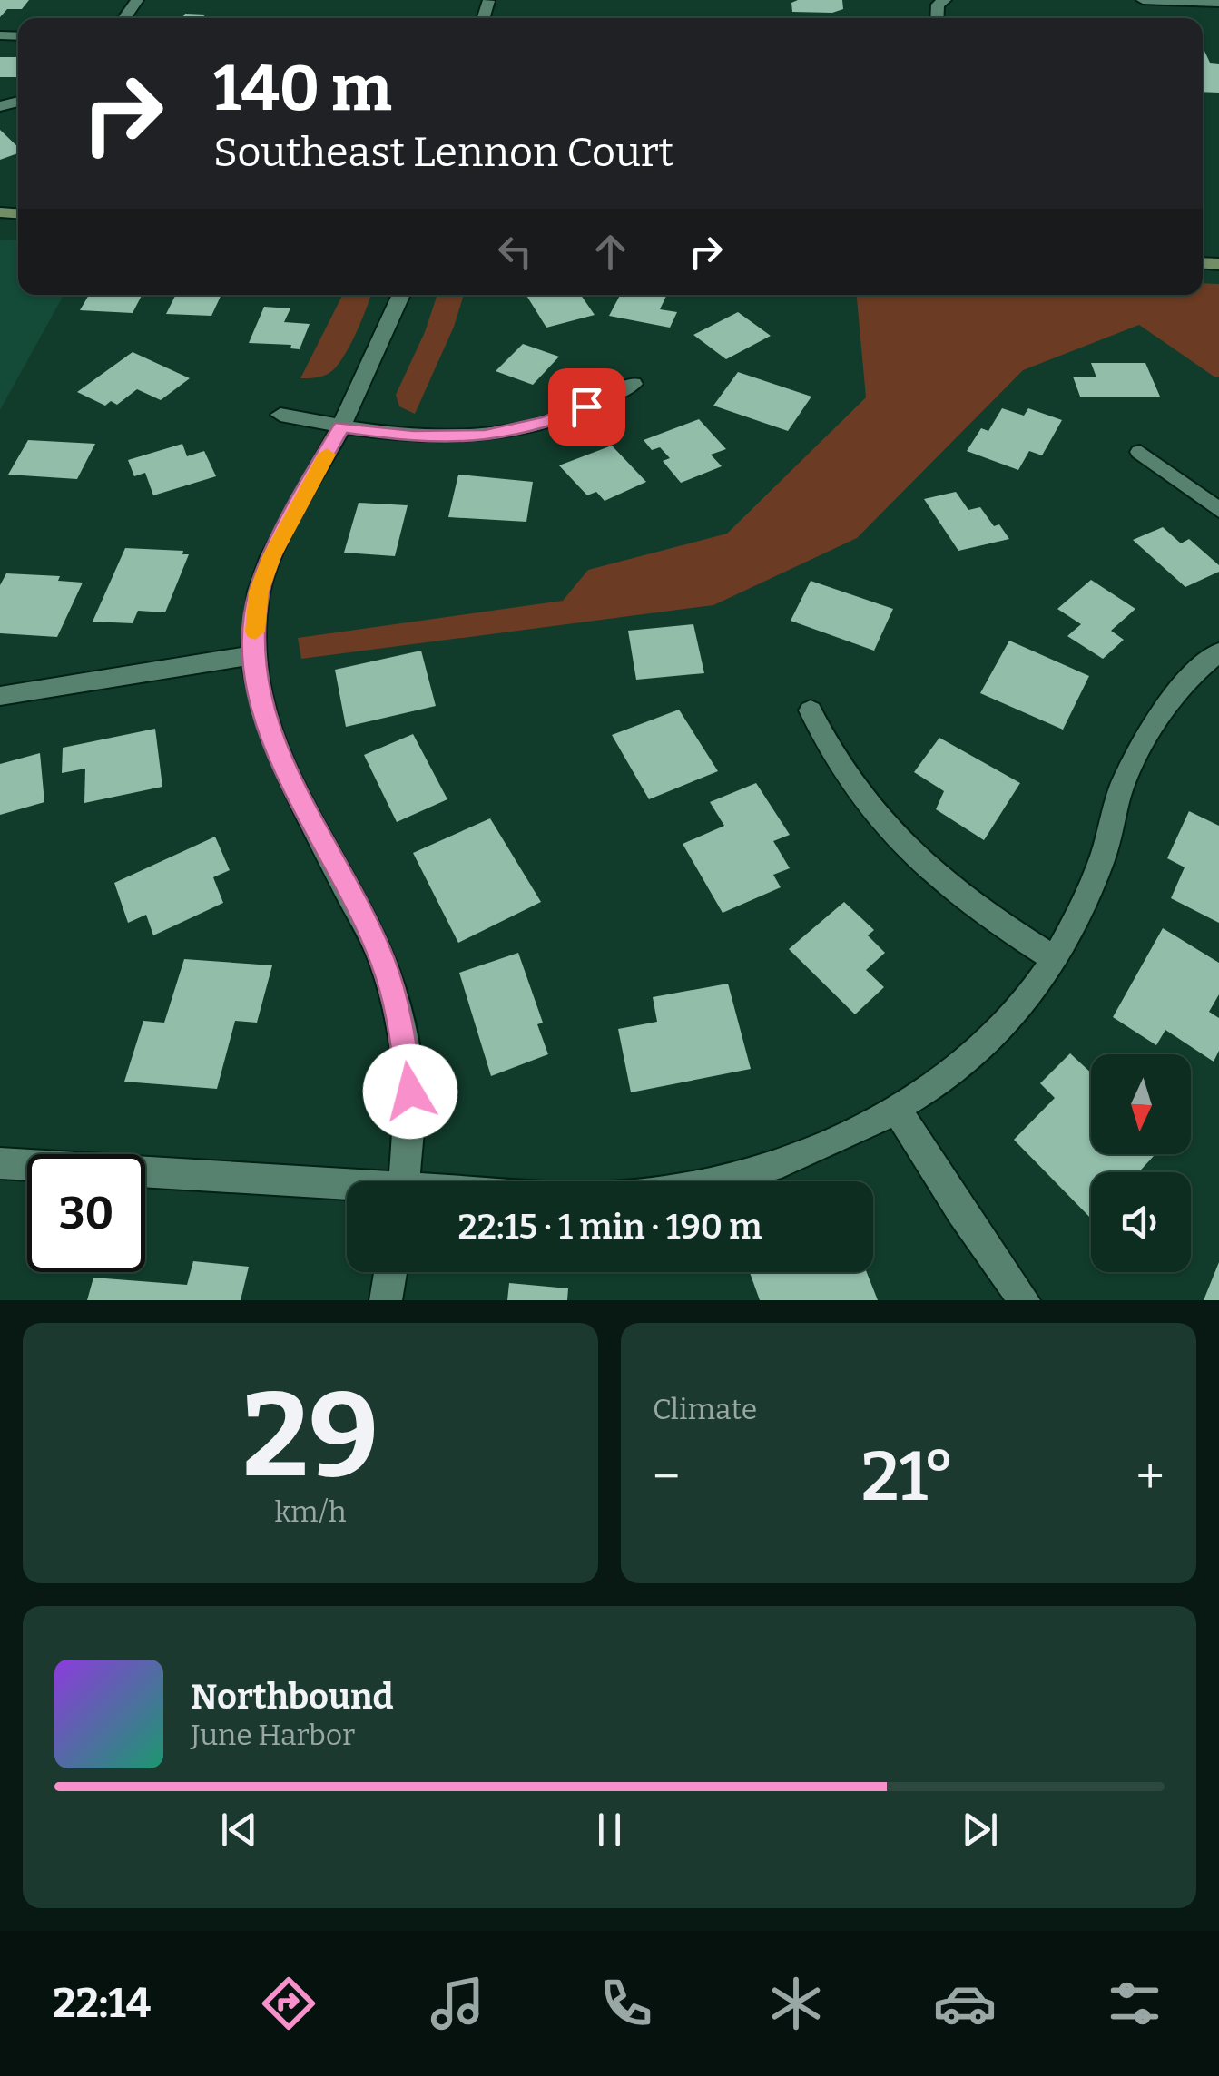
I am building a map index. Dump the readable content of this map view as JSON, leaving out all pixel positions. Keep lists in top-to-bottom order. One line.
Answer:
{"north":"bottom","page":{"turn":["140 m","Southeast Lennon Court"],"limit":"30","trip":"22:15 · 1 min · 190 m","tile":[["29","km/h"],"Climate"],"heat":["−","21°","+"],"song":["Northbound","June Harbor"],"tabs":"22:14"}}
